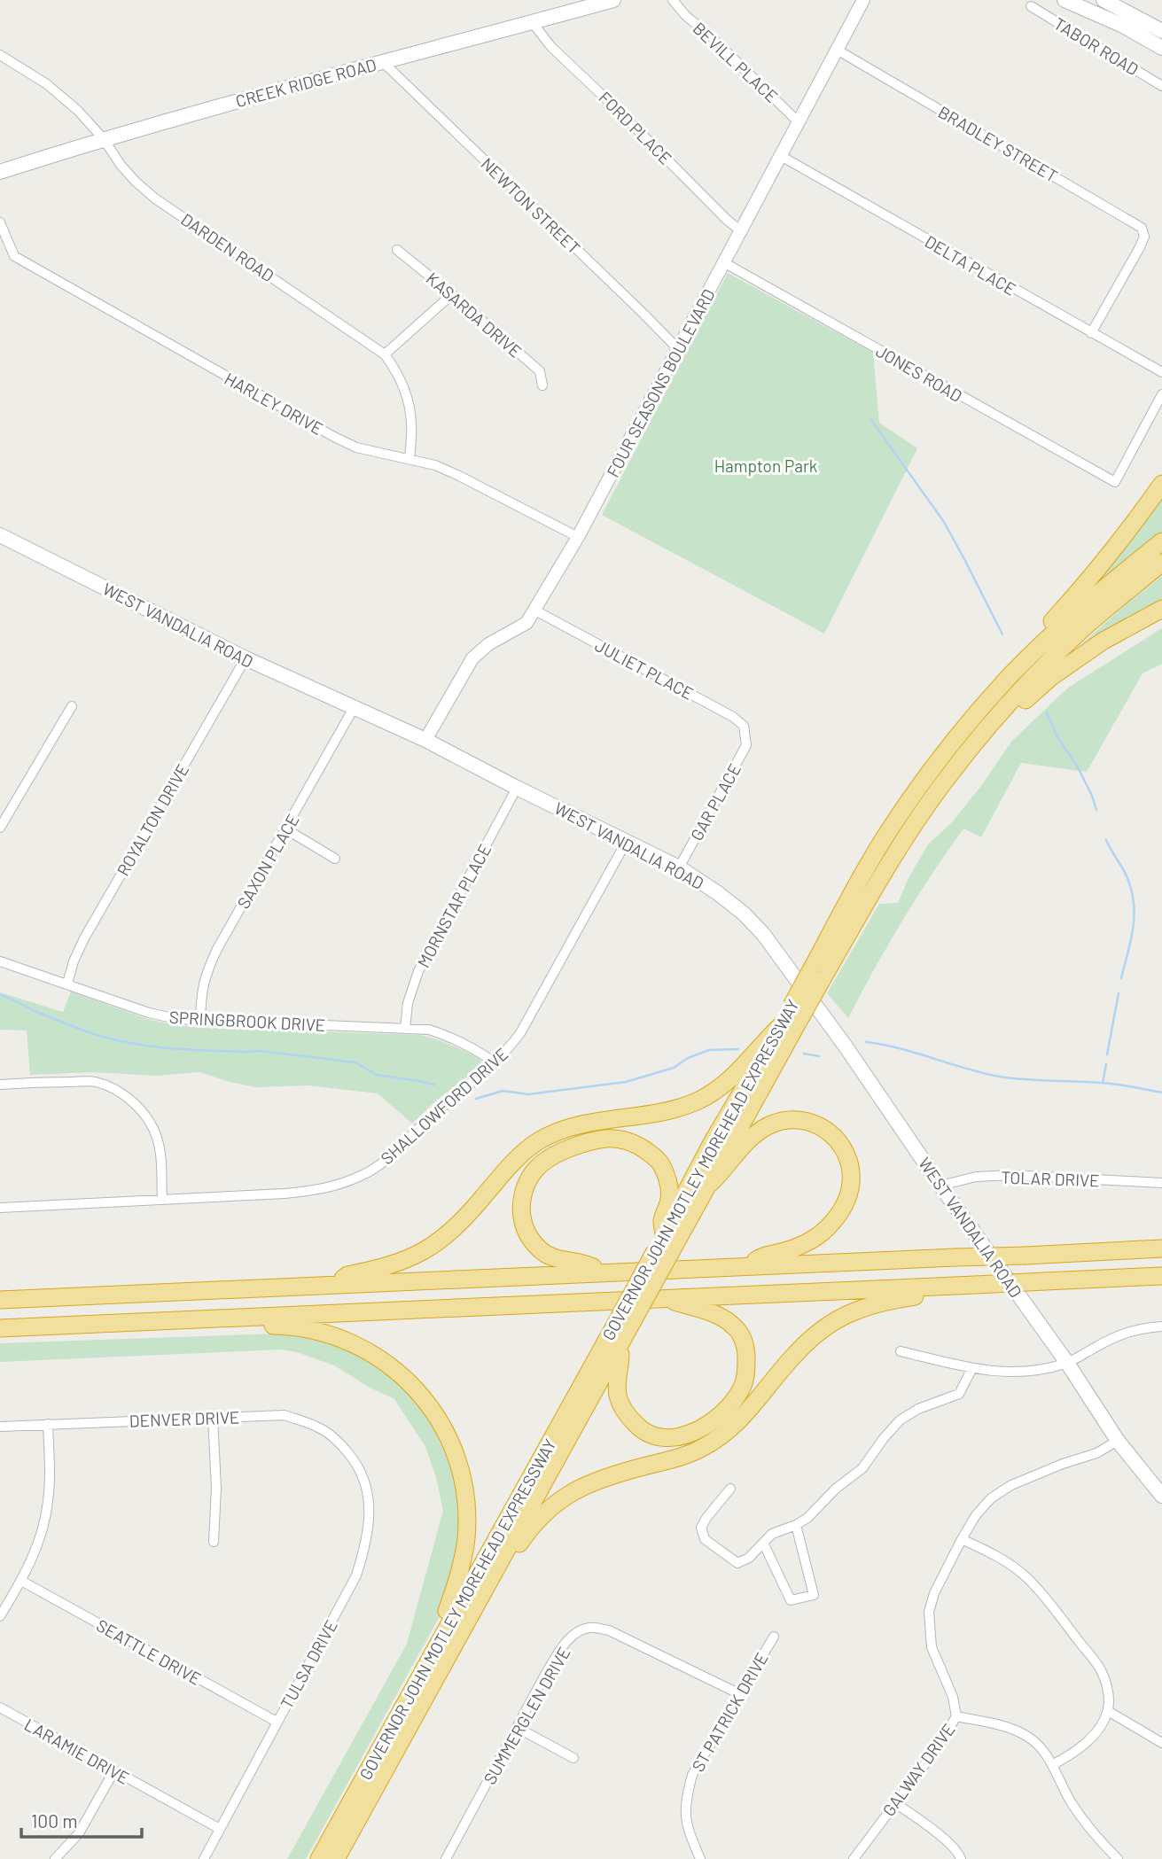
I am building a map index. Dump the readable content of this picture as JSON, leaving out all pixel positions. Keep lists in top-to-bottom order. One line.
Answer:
{"streets":{"highway":["GOVERNOR JOHN MOTLEY MOREHEAD EXPRESSWAY"],"main road":["CREEK RIDGE ROAD","WEST VANDALIA ROAD"],"street":["TABOR ROAD","BEVILL PLACE","FORD PLACE","BRADLEY STREET","NEWTON STREET","DARDEN ROAD","DELTA PLACE","KASARDA DRIVE","JONES ROAD","FOUR SEASONS BOULEVARD","HARLEY DRIVE","JULIET PLACE","GAR PLACE","ROYALTON DRIVE","SAXON PLACE","MORNSTAR PLACE","SPRINGBROOK DRIVE","SHALLOWFORD DRIVE","TOLAR DRIVE","DENVER DRIVE","SEATTLE DRIVE","TULSA DRIVE","ST PATRICK DRIVE","SUMMERGLEN DRIVE","LARAMIE DRIVE","GALWAY DRIVE"]},"crossings":[["BEVILL PLACE","FOUR SEASONS BOULEVARD"],["CREEK RIDGE ROAD","FORD PLACE"],["CREEK RIDGE ROAD","NEWTON STREET"],["CREEK RIDGE ROAD","DARDEN ROAD"],["FORD PLACE","FOUR SEASONS BOULEVARD"],["BRADLEY STREET","DELTA PLACE"],["BRADLEY STREET","FOUR SEASONS BOULEVARD"],["NEWTON STREET","FOUR SEASONS BOULEVARD"],["DARDEN ROAD","HARLEY DRIVE"],["DELTA PLACE","FOUR SEASONS BOULEVARD"],["JONES ROAD","FOUR SEASONS BOULEVARD"],["FOUR SEASONS BOULEVARD","HARLEY DRIVE"],["FOUR SEASONS BOULEVARD","WEST VANDALIA ROAD"],["FOUR SEASONS BOULEVARD","JULIET PLACE"],["WEST VANDALIA ROAD","GAR PLACE"],["WEST VANDALIA ROAD","ROYALTON DRIVE"],["WEST VANDALIA ROAD","SAXON PLACE"],["WEST VANDALIA ROAD","MORNSTAR PLACE"],["WEST VANDALIA ROAD","SHALLOWFORD DRIVE"],["WEST VANDALIA ROAD","TOLAR DRIVE"],["WEST VANDALIA ROAD","GALWAY DRIVE"],["JULIET PLACE","GAR PLACE"],["ROYALTON DRIVE","SPRINGBROOK DRIVE"],["SAXON PLACE","SPRINGBROOK DRIVE"],["MORNSTAR PLACE","SPRINGBROOK DRIVE"],["SPRINGBROOK DRIVE","SHALLOWFORD DRIVE"],["DENVER DRIVE","TULSA DRIVE"],["SEATTLE DRIVE","TULSA DRIVE"],["TULSA DRIVE","LARAMIE DRIVE"],["ST PATRICK DRIVE","SUMMERGLEN DRIVE"]],"parks":["Hampton Park"],"scale_bar":"100 m"}
